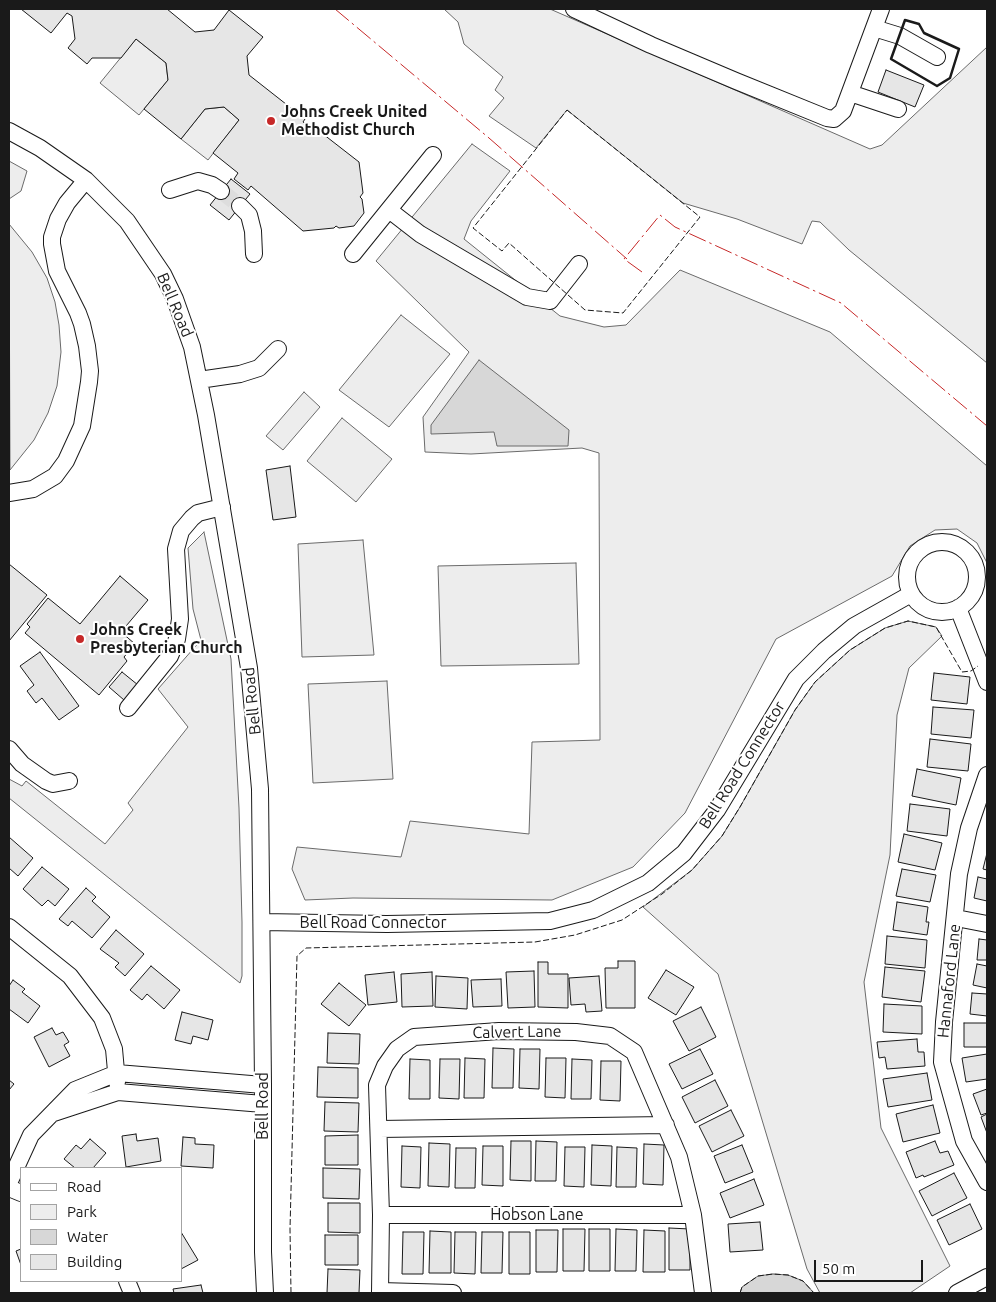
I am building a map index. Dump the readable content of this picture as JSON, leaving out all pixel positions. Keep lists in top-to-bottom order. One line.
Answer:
{"streets":{"street":["Bell Road","Bell Road Connector","Hannaford Lane","Calvert Lane","Hobson Lane"]},"crossings":[["Bell Road","Bell Road Connector"],["Calvert Lane","Hobson Lane"]],"places":["Johns Creek United Methodist Church","Johns Creek Presbyterian Church"],"legend":["Road","Park","Water","Building"],"scale_bar":"50 m"}
